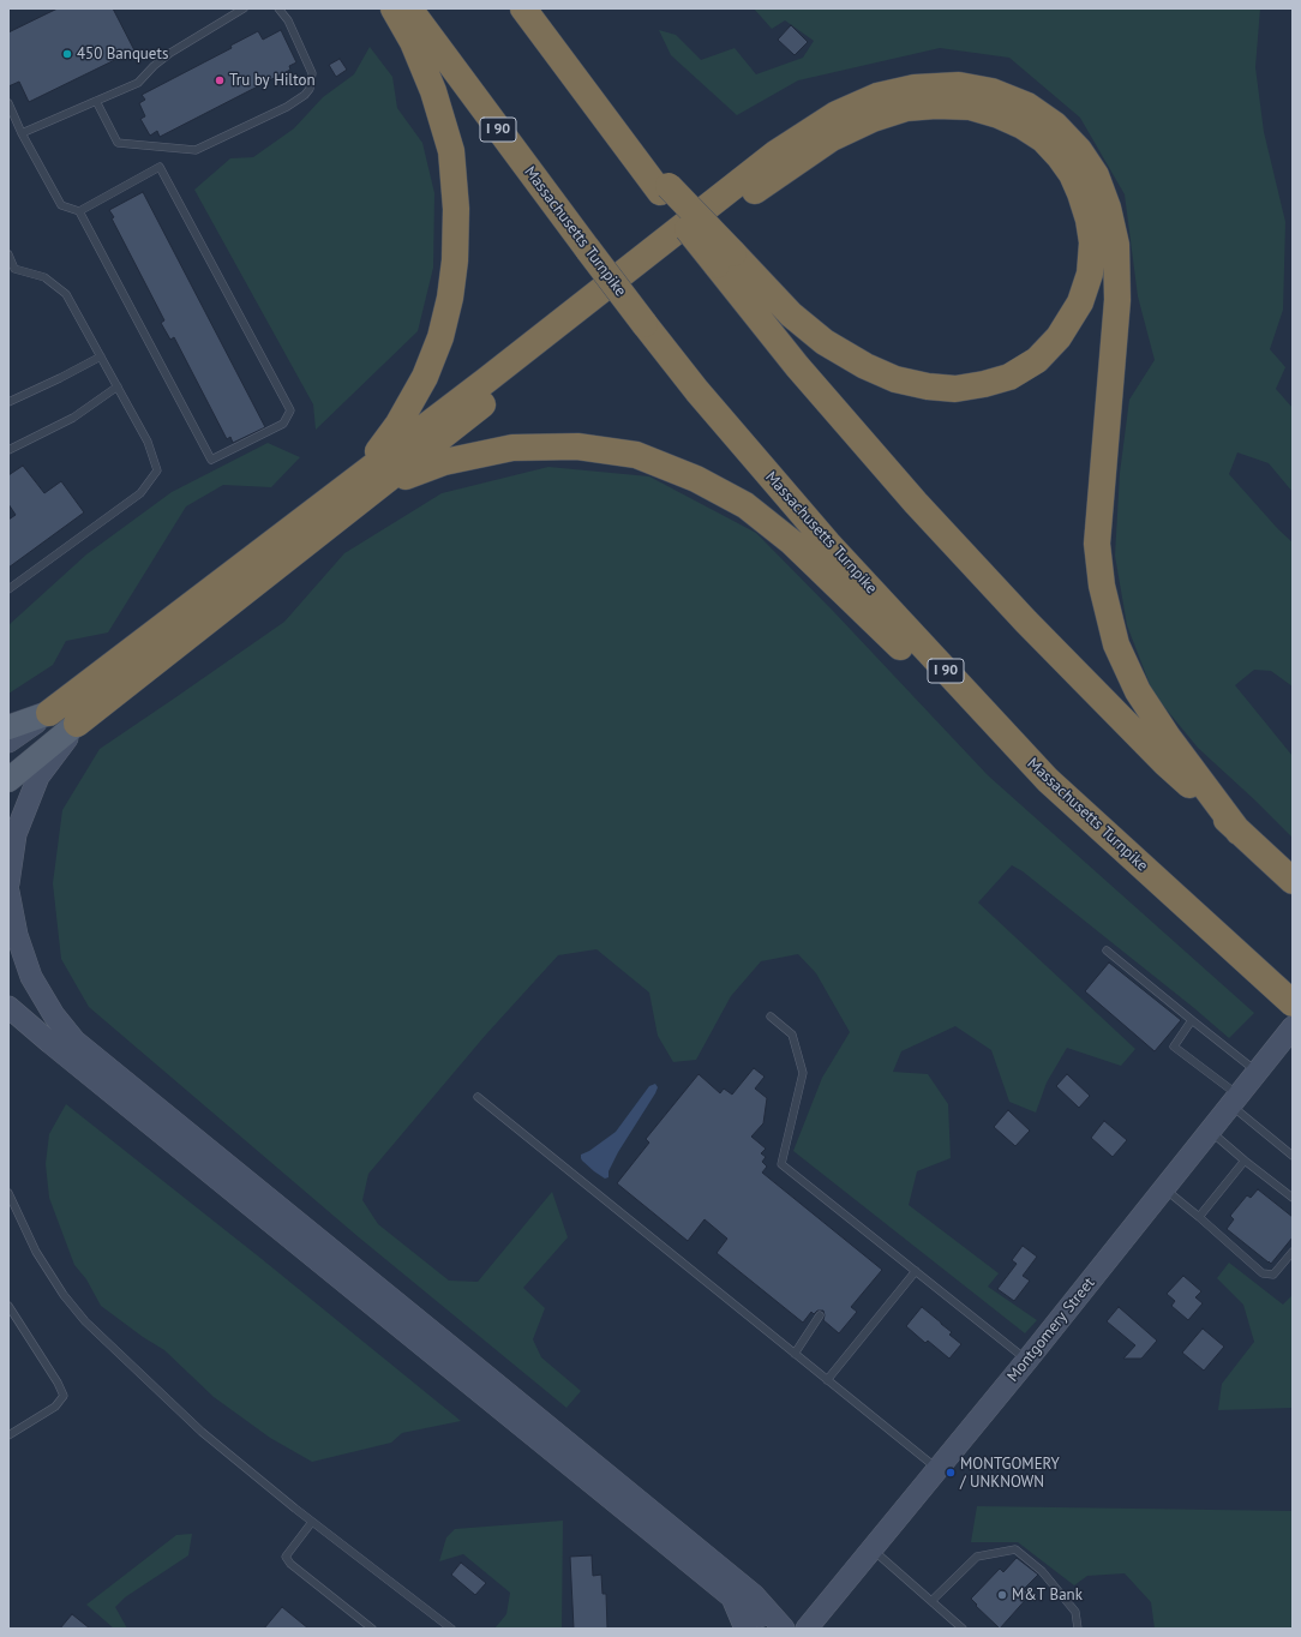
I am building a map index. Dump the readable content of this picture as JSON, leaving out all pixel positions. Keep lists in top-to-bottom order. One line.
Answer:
{"streets":{"highway":["I 90","Massachusetts Turnpike"],"main road":["Montgomery Street"]},"places":["450 Banquets","Tru by Hilton","MONTGOMERY / UNKNOWN","M&T Bank"]}
